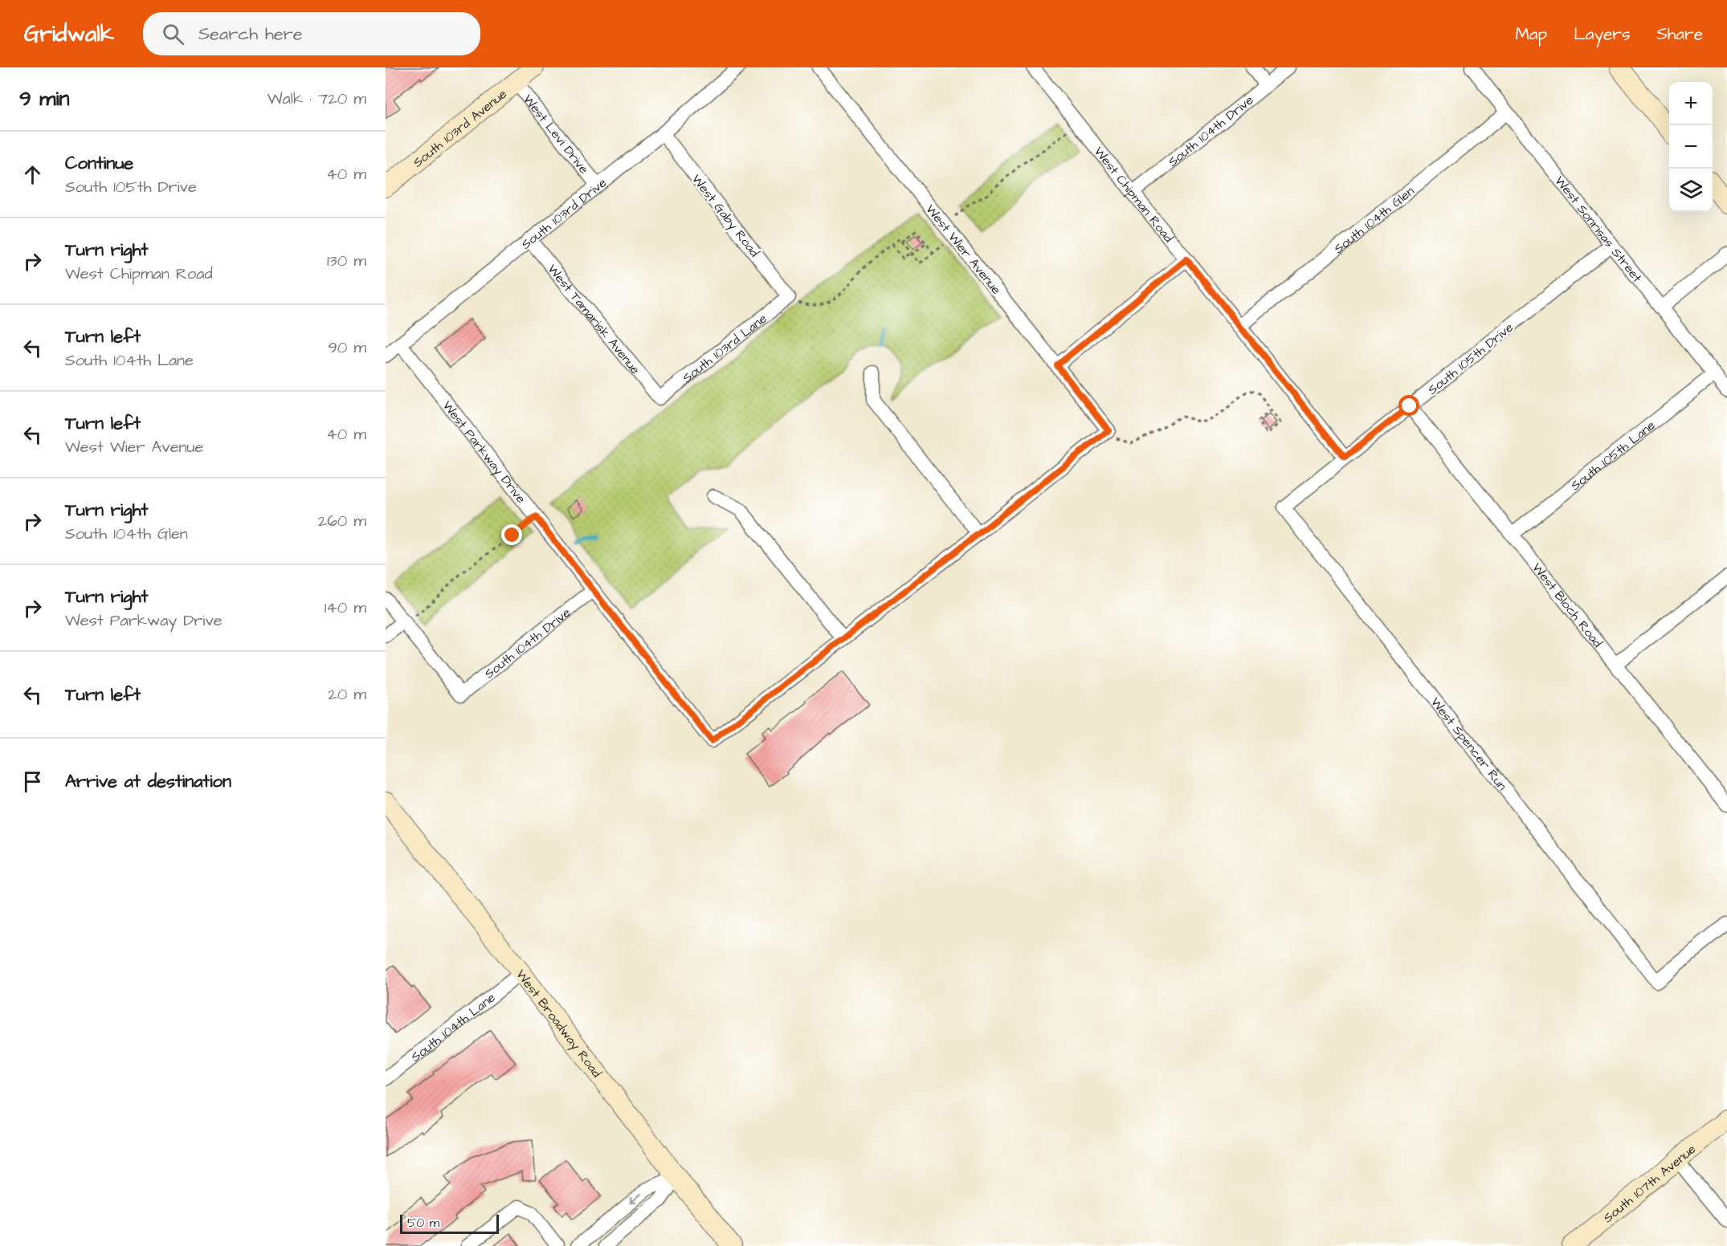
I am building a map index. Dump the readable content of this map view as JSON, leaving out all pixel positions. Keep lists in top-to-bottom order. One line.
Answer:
{"streets":{"main road":["South 103rd Avenue","West Broadway Road","South 107th Avenue"],"street":["South 104th Drive","West Levi Drive","West Chipman Road","South 103rd Drive","West Gaby Road","South 104th Glen","West Sonrisas Street","West Wier Avenue","West Tamarisk Avenue","South 103rd Lane","South 105th Drive","West Parkway Drive","South 105th Lane","West Bloch Road","West Spencer Run","South 104th Lane"]},"crossings":[["South 103rd Avenue","West Levi Drive"],["South 104th Drive","West Chipman Road"],["South 104th Drive","West Parkway Drive"],["West Levi Drive","South 103rd Drive"],["West Chipman Road","South 104th Glen"],["West Chipman Road","South 105th Drive"],["South 103rd Drive","West Gaby Road"],["South 103rd Drive","West Tamarisk Avenue"],["South 103rd Drive","West Parkway Drive"],["West Gaby Road","South 103rd Lane"],["South 104th Glen","West Sonrisas Street"],["West Sonrisas Street","South 105th Drive"],["West Sonrisas Street","South 105th Lane"],["West Tamarisk Avenue","South 103rd Lane"],["South 105th Drive","West Bloch Road"],["South 105th Drive","West Spencer Run"],["South 105th Lane","West Bloch Road"],["West Broadway Road","South 104th Lane"]],"scale_bar":"50 m","page":{"header":"Gridwalk","search":"Search here","nav":["Map","Layers","Share"],"heading":["9 min","Walk · 720 m"],"map_buttons":["+","−"],"list":[["Continue","South 105th Drive","40 m"],["Turn right","West Chipman Road","130 m"],["Turn left","South 104th Lane","90 m"],["Turn left","West Wier Avenue","40 m"],["Turn right","South 104th Glen","260 m"],["Turn right","West Parkway Drive","140 m"],["Turn left","20 m"],"Arrive at destination"],"scale":"50 m"}}
